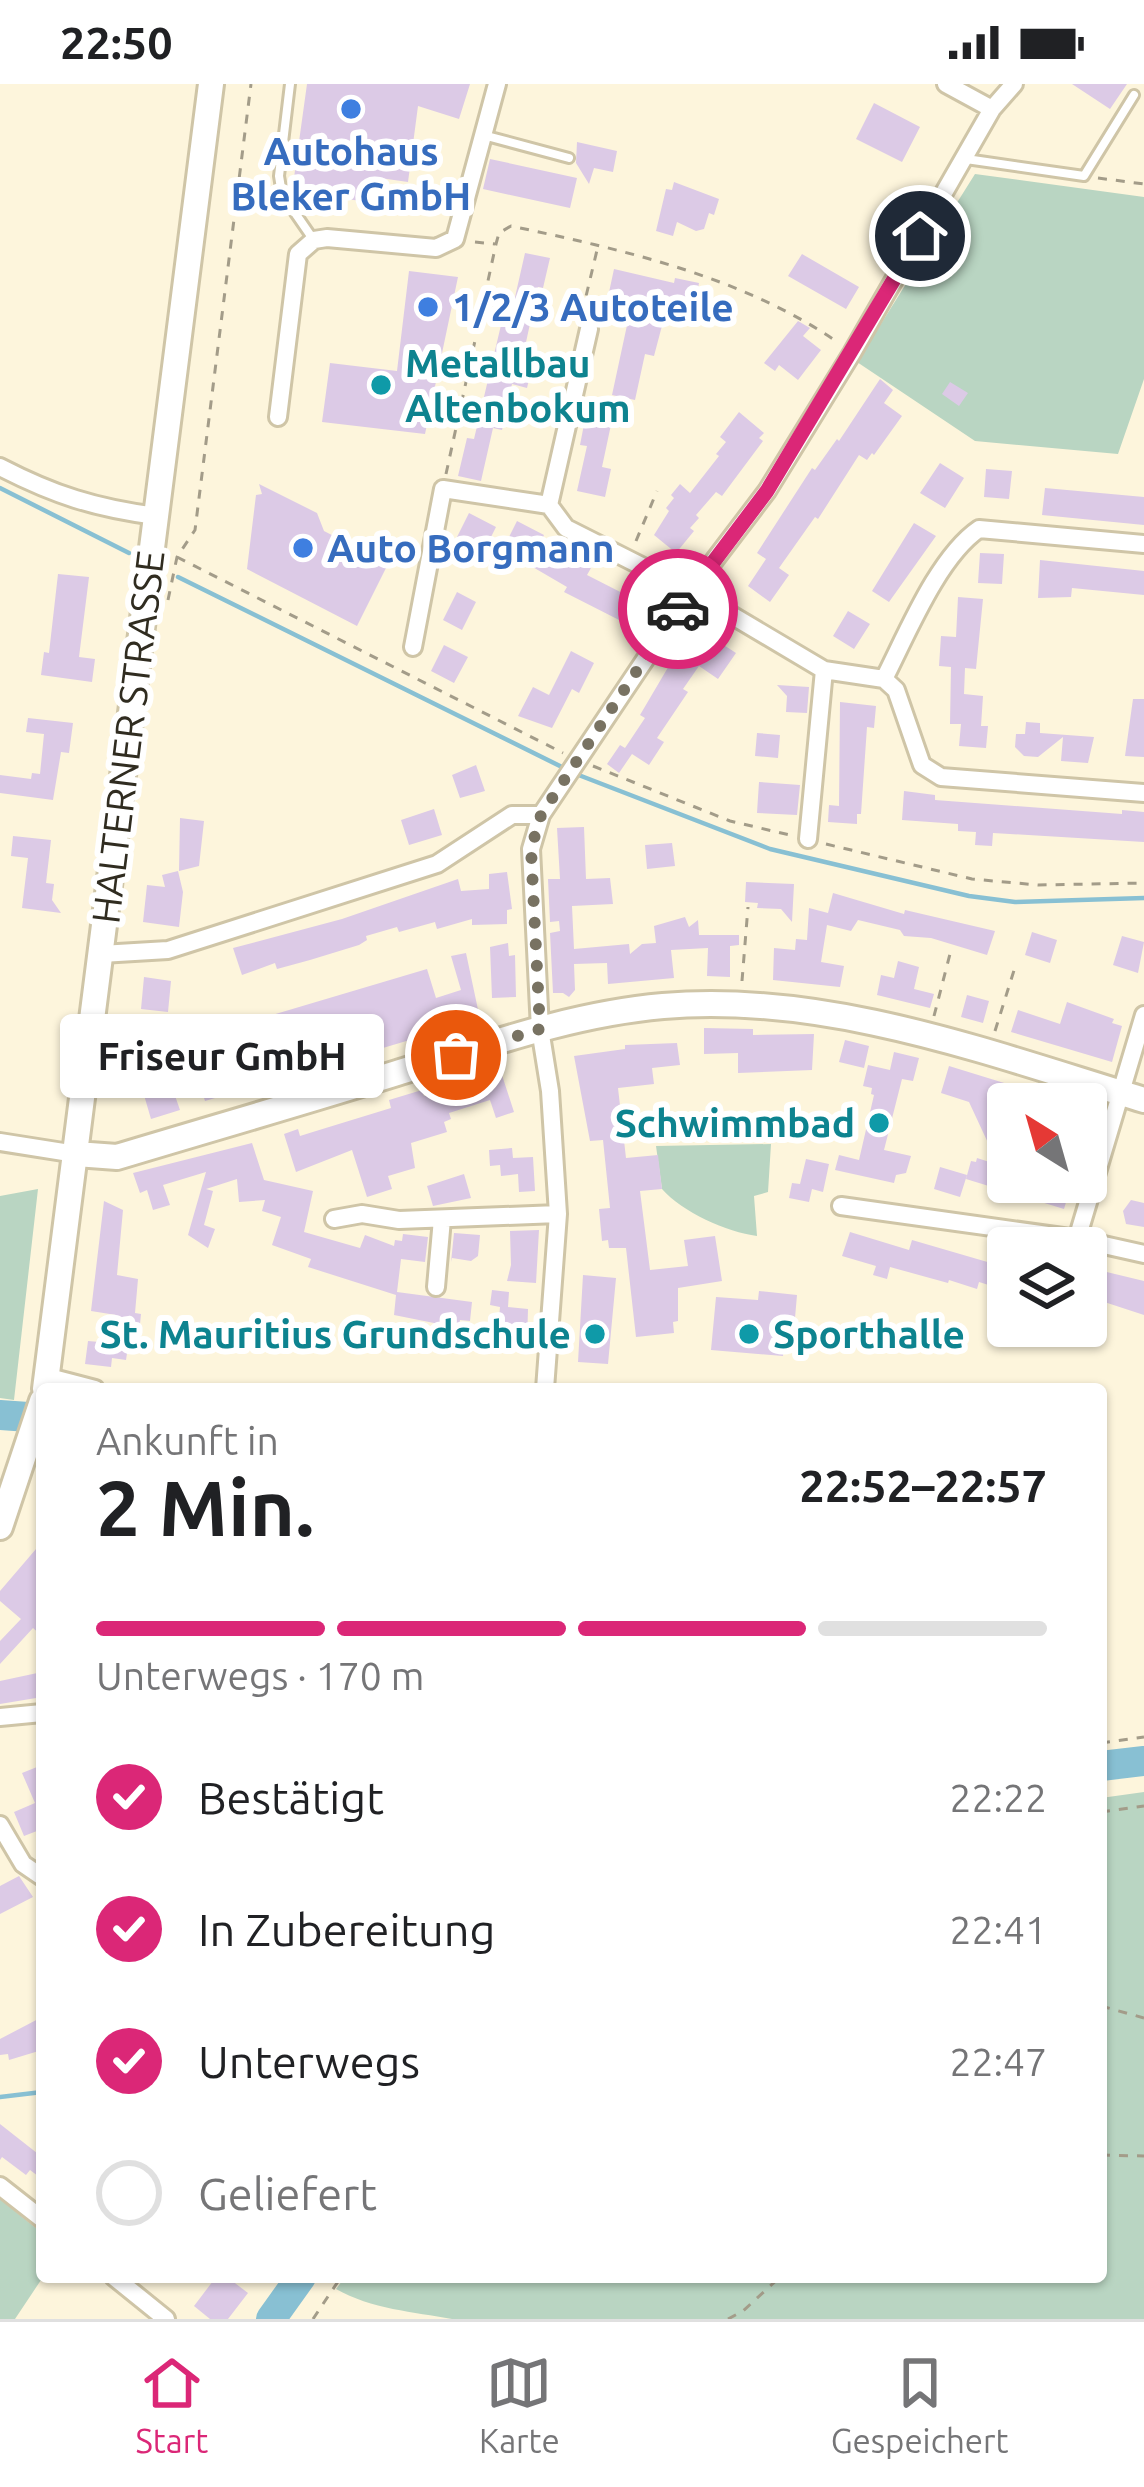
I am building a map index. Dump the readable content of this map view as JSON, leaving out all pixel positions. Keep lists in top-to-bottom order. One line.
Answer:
{"streets":{"main road":["HALTERNER STRASSE"]},"places":["Autohaus Bleker GmbH","1/2/3 Autoteile","Metallbau Altenbokum","Auto Borgmann","Friseur GmbH","Schwimmbad","St. Mauritius Grundschule","Sporthalle"],"north":"top left","page":{"status":"22:50","bubble":"Friseur GmbH","heading":["2 Min.","Ankunft in","22:52–22:57"],"bar":"Unterwegs · 170 m","list":[["Bestätigt","22:22"],["In Zubereitung","22:41"],["Unterwegs","22:47"],"Geliefert"],"tabs":["Start","Karte","Gespeichert"]}}
